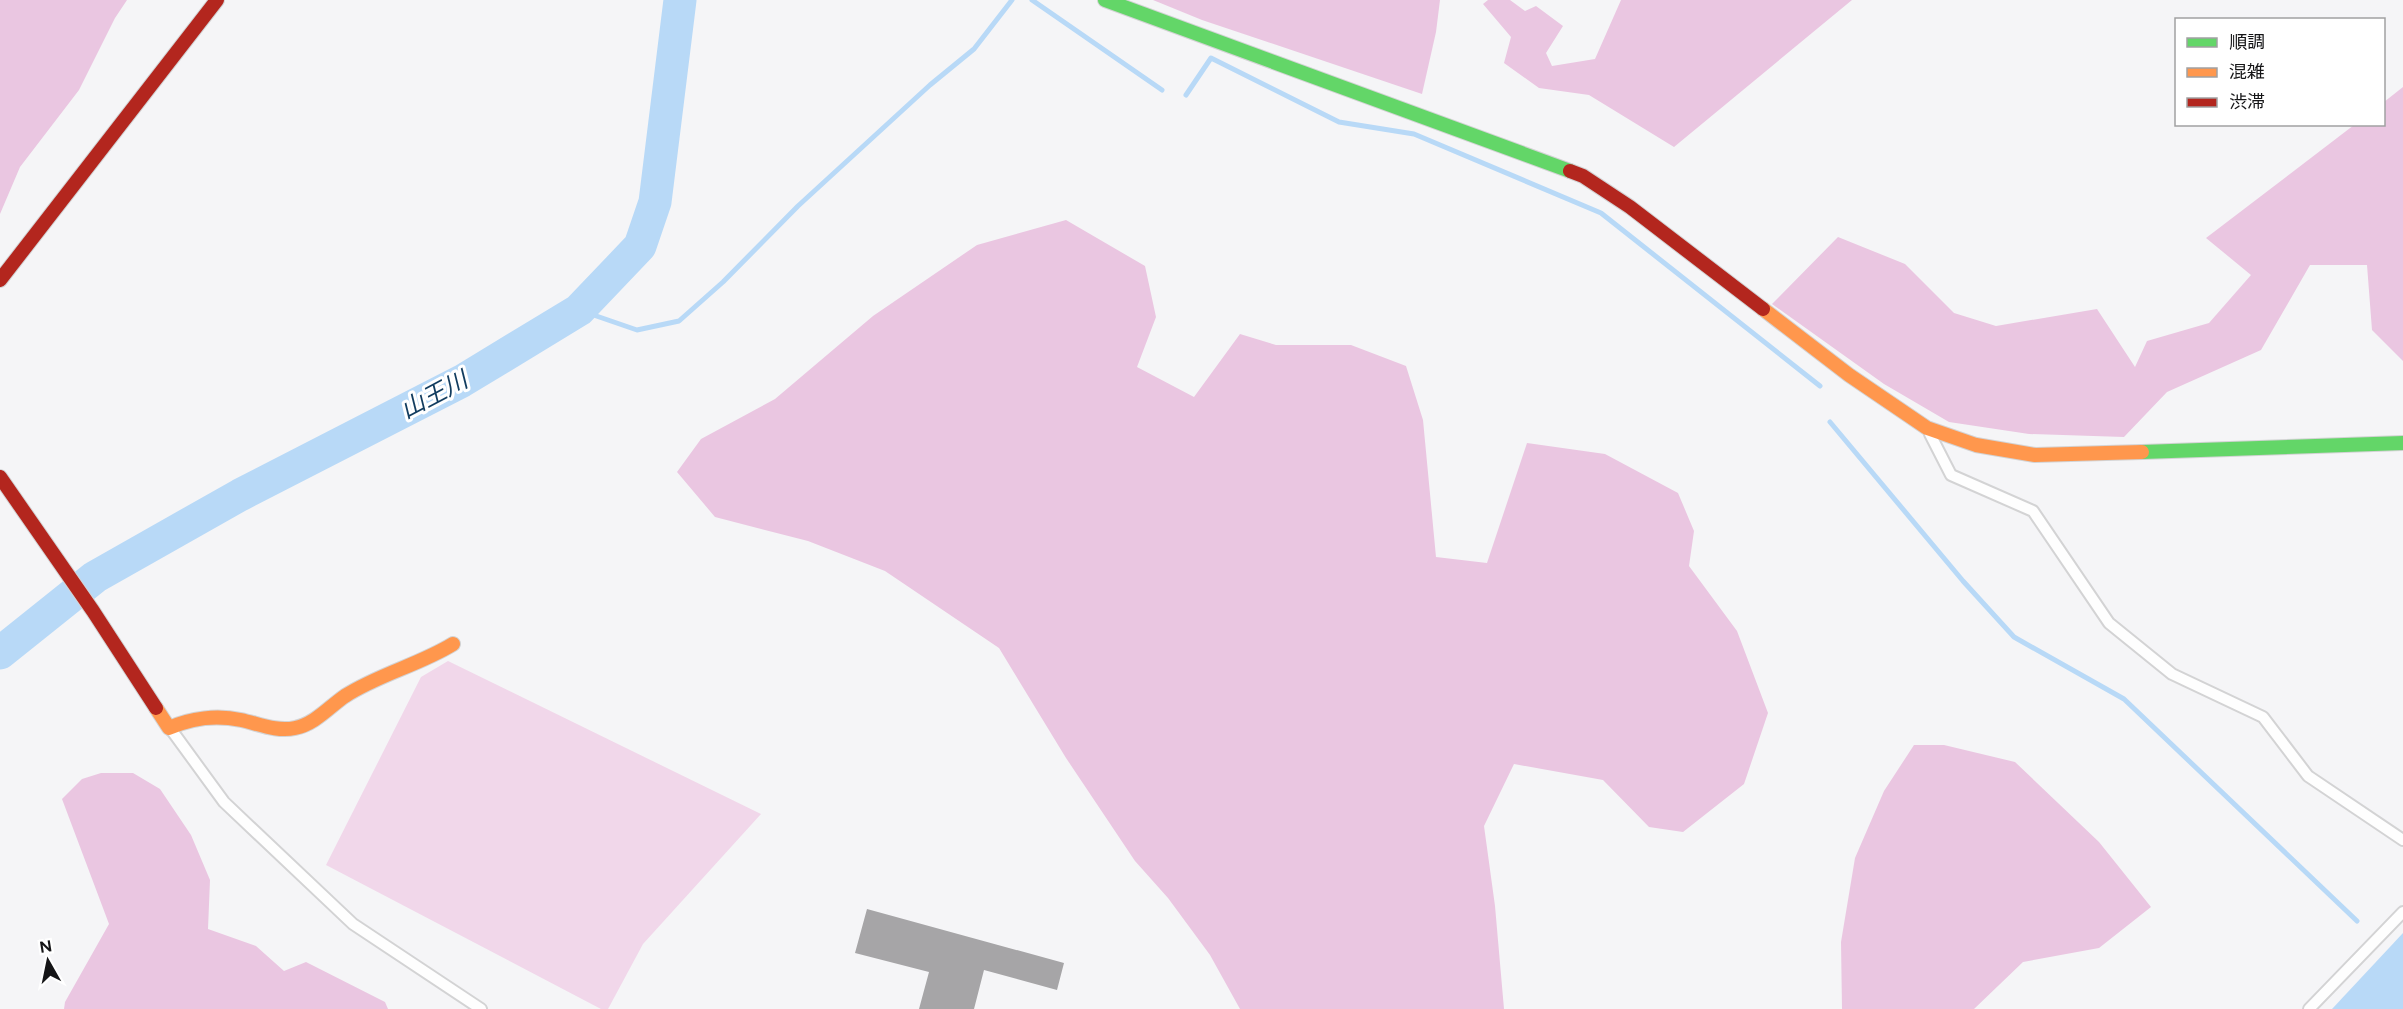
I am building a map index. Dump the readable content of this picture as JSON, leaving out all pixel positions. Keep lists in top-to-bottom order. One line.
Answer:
{"water":["山王川"],"legend":["順調","混雑","渋滞"],"north":"top"}
